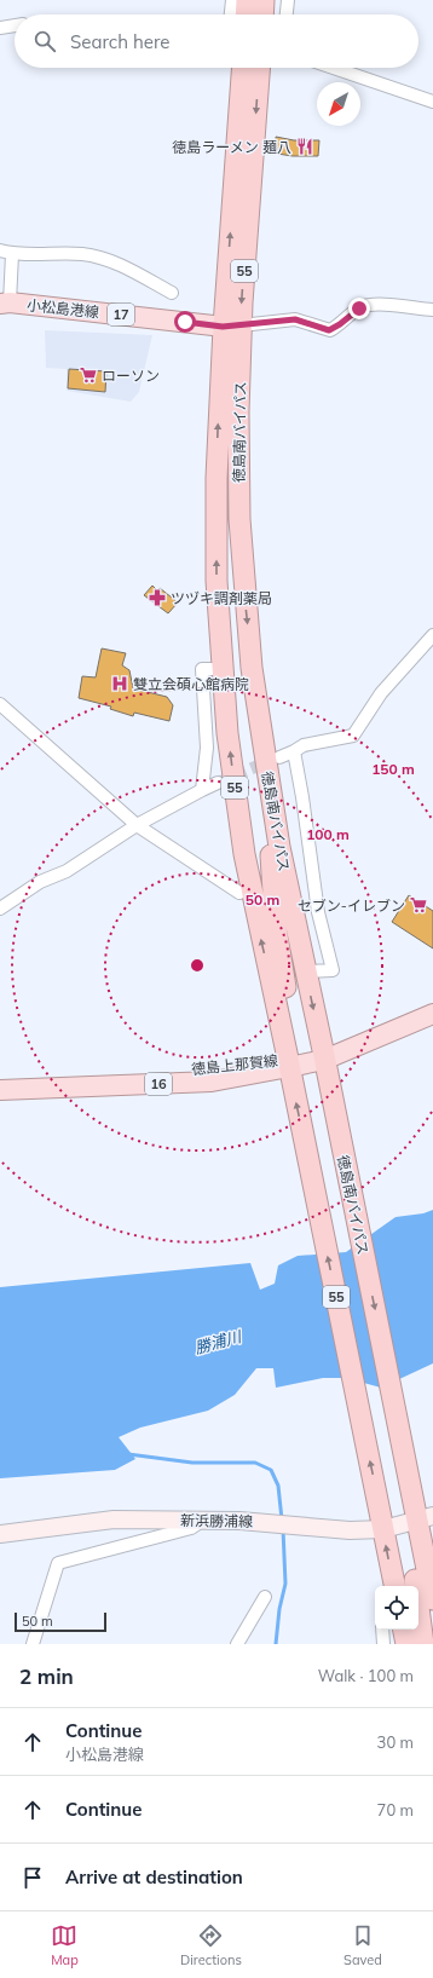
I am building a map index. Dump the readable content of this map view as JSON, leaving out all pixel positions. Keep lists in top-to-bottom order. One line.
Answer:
{"streets":{"highway":["55","徳島南バイパス"],"main road":["小松島港線","17","徳島上那賀線","16","新浜勝浦線"]},"crossings":[["小松島港線","徳島南バイパス"],["徳島南バイパス","徳島上那賀線"],["徳島南バイパス","新浜勝浦線"]],"water":["勝浦川"],"places":{"restaurant":["徳島ラーメン 麺八"],"supermarket":["ローソン","セブン-イレブン"],"pharmacy":["ツヅキ調剤薬局"],"hospital":["雙立会碩心館病院"]},"scale_bar":"50 m","north":"bottom left","page":{"search":"Search here","scale":"50 m","heading":["2 min","Walk · 100 m"],"list":[["Continue","小松島港線","30 m"],["Continue","70 m"],"Arrive at destination"],"nav":["Map","Directions","Saved"]},"rings":["150 m","100 m","50 m"]}
